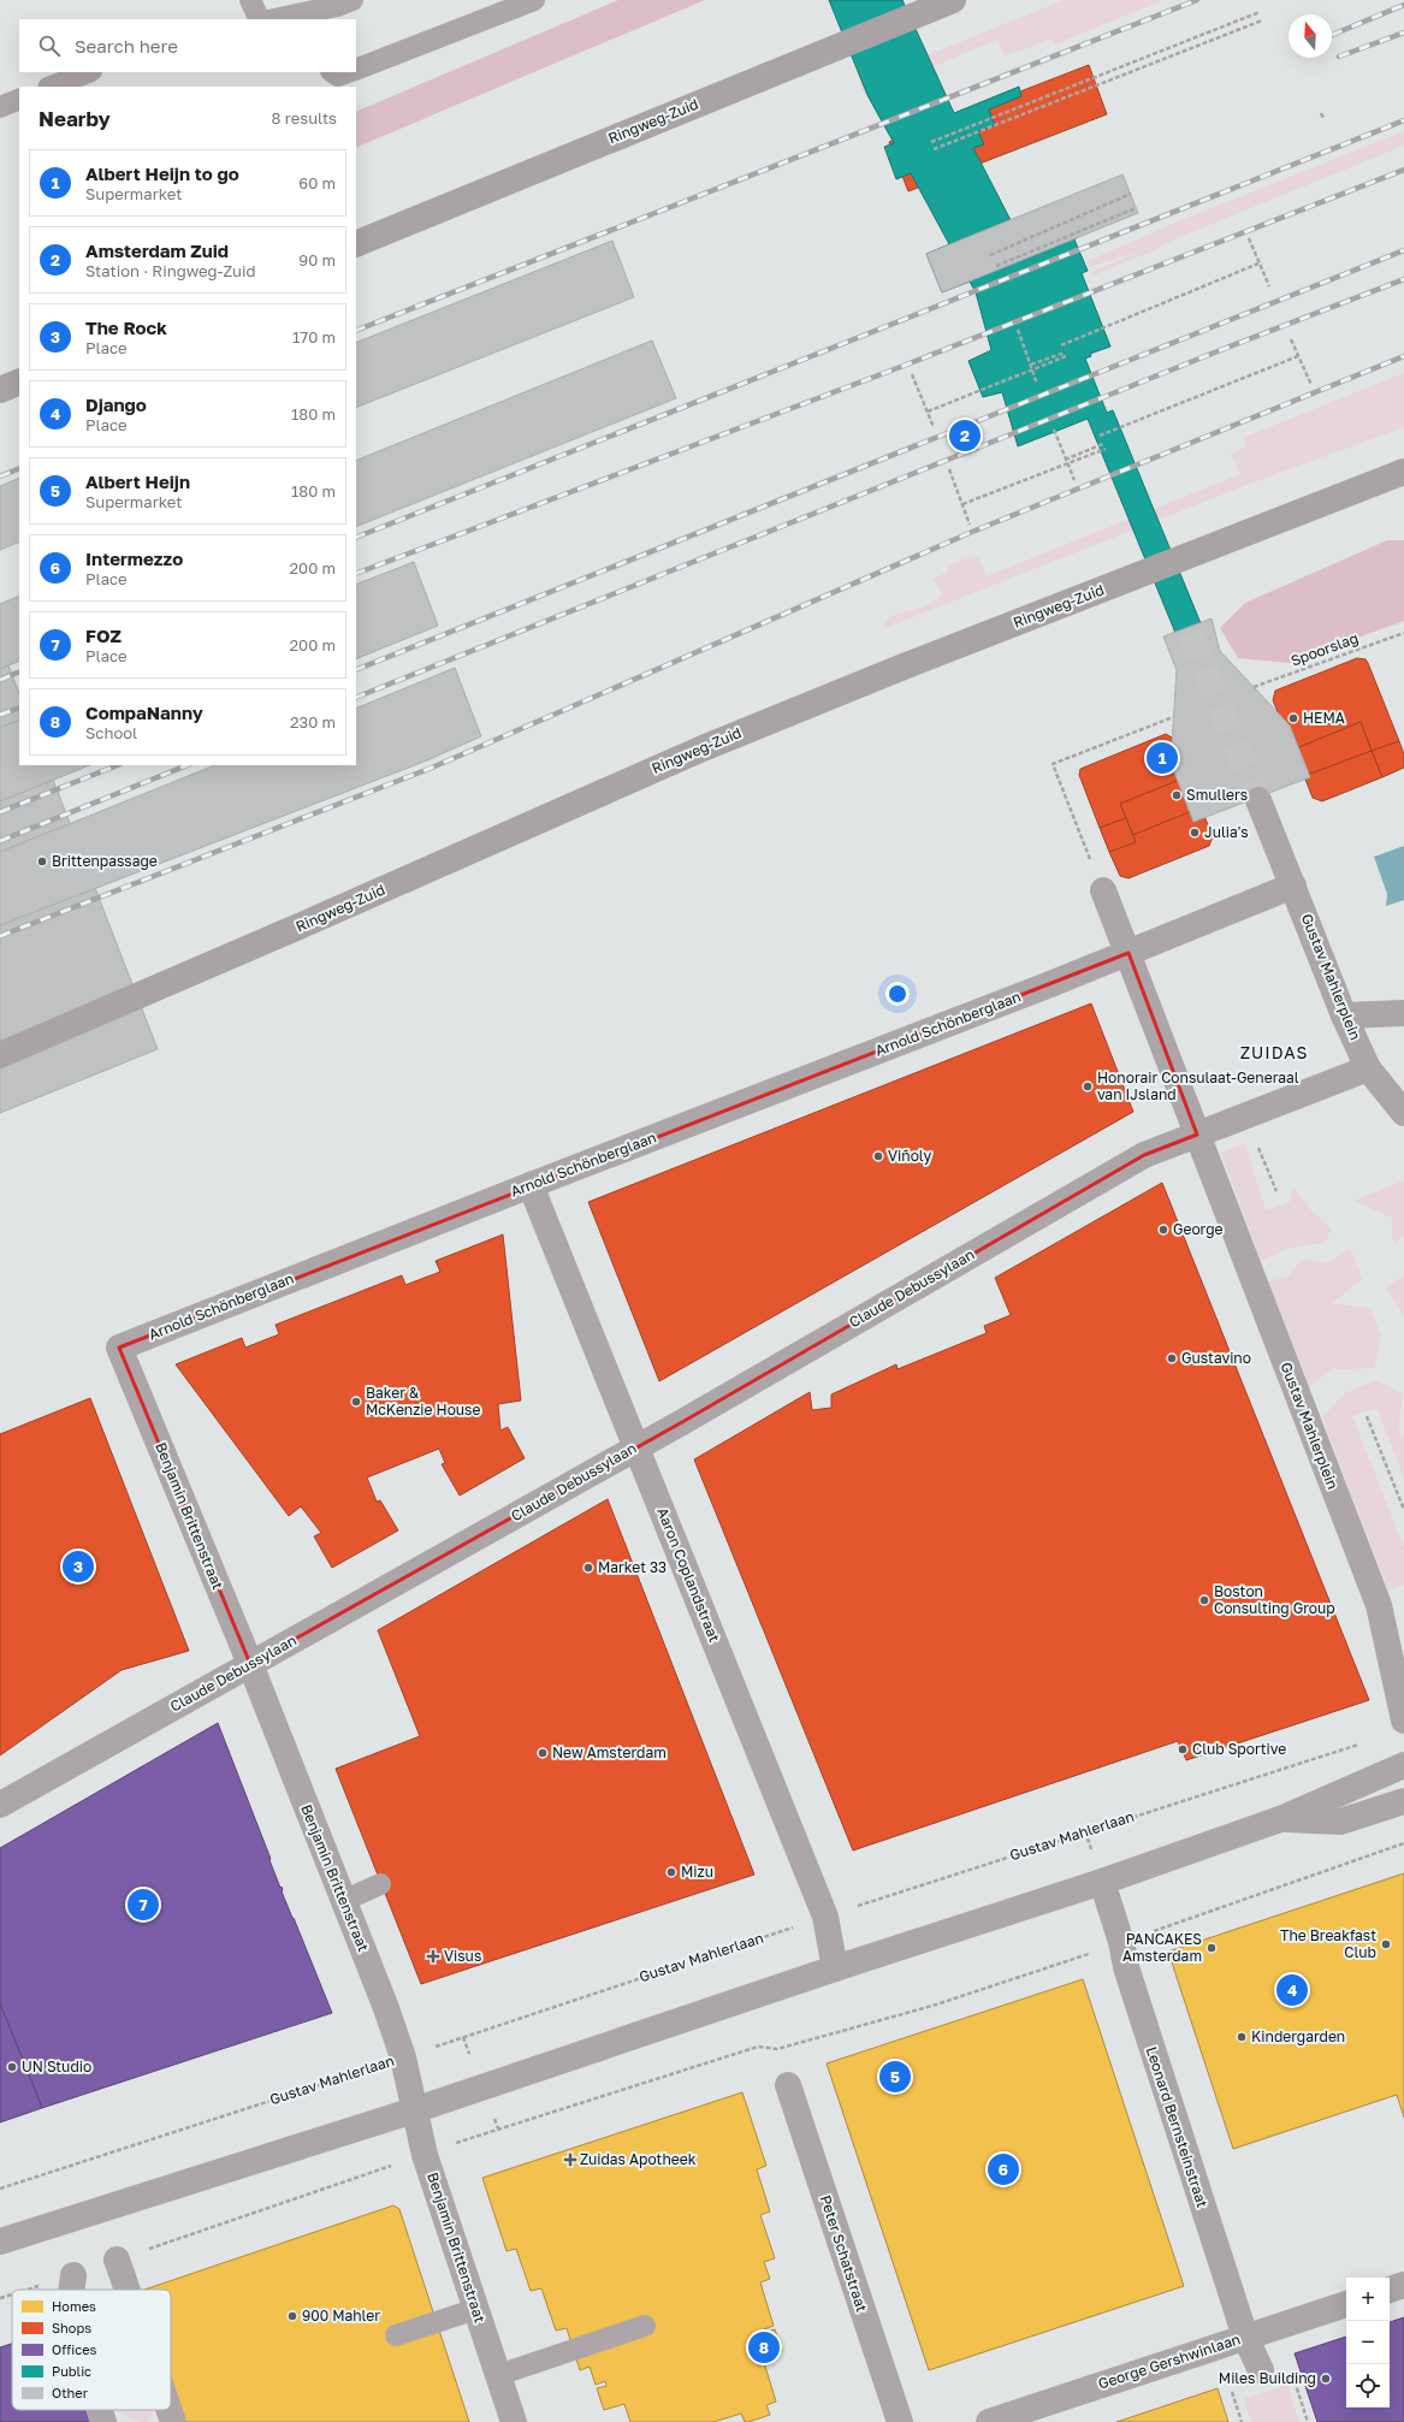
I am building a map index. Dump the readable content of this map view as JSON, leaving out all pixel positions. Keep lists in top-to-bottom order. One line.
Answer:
{"streets":{"highway":["Ringweg-Zuid"],"street":["Gustav Mahlerplein","Arnold Schönberglaan","Claude Debussylaan","Benjamin Brittenstraat","Aaron Coplandstraat","Leonard Bernsteinstraat","Peter Schatstraat","George Gershwinlaan"],"path":["Spoorslag","Gustav Mahlerlaan"]},"crossings":[["Gustav Mahlerplein","Arnold Schönberglaan"],["Gustav Mahlerplein","Claude Debussylaan"],["Arnold Schönberglaan","Benjamin Brittenstraat"],["Arnold Schönberglaan","Aaron Coplandstraat"],["Claude Debussylaan","Benjamin Brittenstraat"],["Claude Debussylaan","Aaron Coplandstraat"],["Benjamin Brittenstraat","Gustav Mahlerlaan"],["Aaron Coplandstraat","Gustav Mahlerlaan"],["Leonard Bernsteinstraat","George Gershwinlaan"]],"districts":["ZUIDAS"],"places":{"other":["HEMA","Smullers","Julia's","Brittenpassage","Honorair Consulaat-Generaal van IJsland","Viñoly","George","Gustavino","Baker & McKenzie House","Market 33","Boston Consulting Group","Club Sportive","New Amsterdam","Mizu","The Breakfast Club","PANCAKES Amsterdam","Kindergarden","UN Studio","900 Mahler","Miles Building"],"health":["Visus","Zuidas Apotheek"]},"legend":["Homes","Shops","Offices","Public","Other"],"north":"top","page":{"search":"Search here","heading":["Nearby","8 results"],"list":[{"mark":"1","name":"Albert Heijn to go","note":"Supermarket","value":"60 m"},{"mark":"2","name":"Amsterdam Zuid","note":"Station · Ringweg-Zuid","value":"90 m"},{"mark":"3","name":"The Rock","note":"Place","value":"170 m"},{"mark":"4","name":"Django","note":"Place","value":"180 m"},{"mark":"5","name":"Albert Heijn","note":"Supermarket","value":"180 m"},{"mark":"6","name":"Intermezzo","note":"Place","value":"200 m"},{"mark":"7","name":"FOZ","note":"Place","value":"200 m"},{"mark":"8","name":"CompaNanny","note":"School","value":"230 m"}],"pins":["2","1","3","7","4","5","6","8"],"map_buttons":["+","−"]}}
